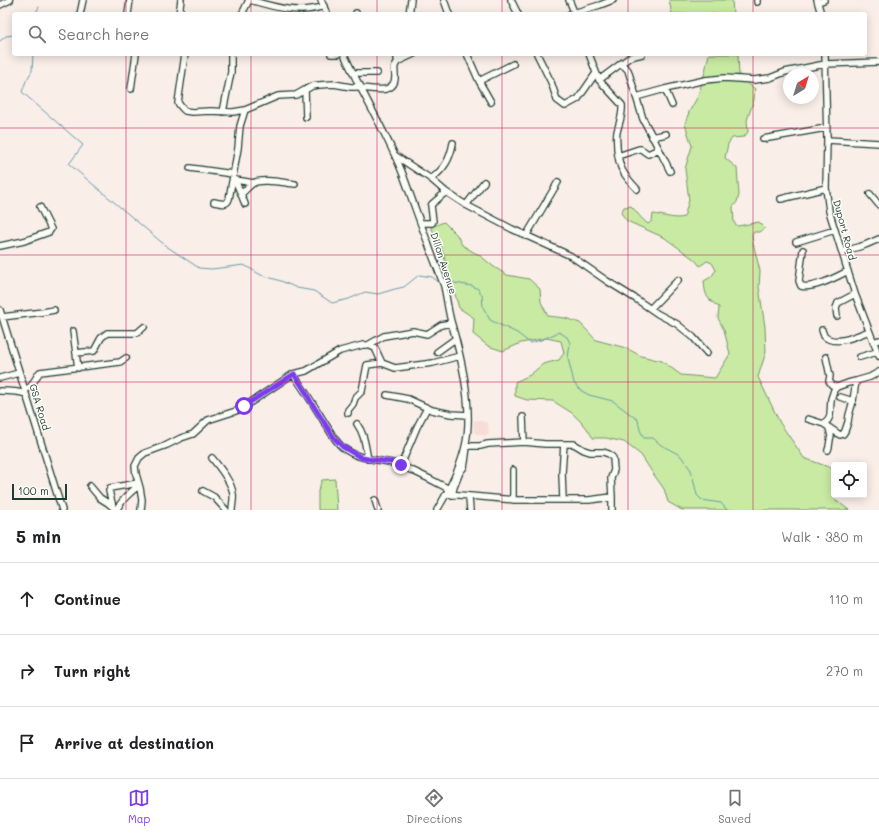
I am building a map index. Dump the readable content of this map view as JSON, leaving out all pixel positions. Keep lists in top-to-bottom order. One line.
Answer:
{"streets":{"street":["Duport Road","Dillon Avenue","GSA Road"]},"scale_bar":"100 m","north":"top right","page":{"search":"Search here","scale":"100 m","heading":["5 min","Walk · 380 m"],"list":[["Continue","110 m"],["Turn right","270 m"],"Arrive at destination"],"nav":["Map","Directions","Saved"]}}
